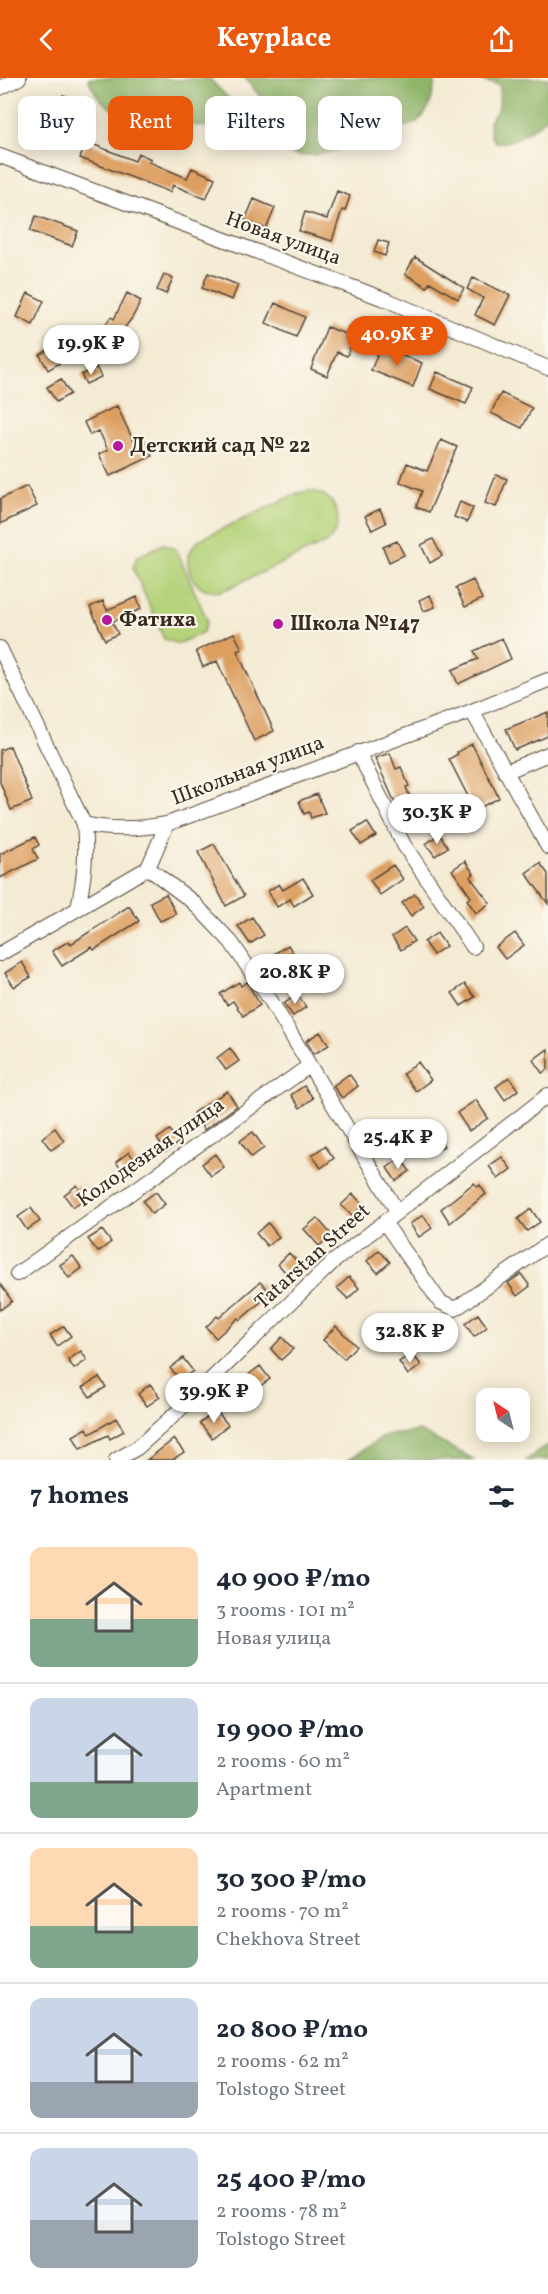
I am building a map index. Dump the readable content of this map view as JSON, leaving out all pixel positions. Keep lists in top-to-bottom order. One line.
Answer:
{"streets":{"street":["Новая улица","Школьная улица","Колодезная улица","Tatarstan Street"]},"places":["Детский сад № 22","Фатиха","Школа №147"],"north":"top left","page":{"header":"Keyplace","chip":["Buy","Rent","Filters","New"],"price":["40.9K ₽","19.9K ₽","30.3K ₽","20.8K ₽","25.4K ₽","32.8K ₽","39.9K ₽"],"heading":"7 homes","list":[{"name":"40 900 ₽/mo","note":"3 rooms · 101 m² · Новая улица"},{"name":"19 900 ₽/mo","note":"2 rooms · 60 m² · Apartment"},{"name":"30 300 ₽/mo","note":"2 rooms · 70 m² · Chekhova Street"},{"name":"20 800 ₽/mo","note":"2 rooms · 62 m² · Tolstogo Street"},{"name":"25 400 ₽/mo","note":"2 rooms · 78 m² · Tolstogo Street"}]}}
